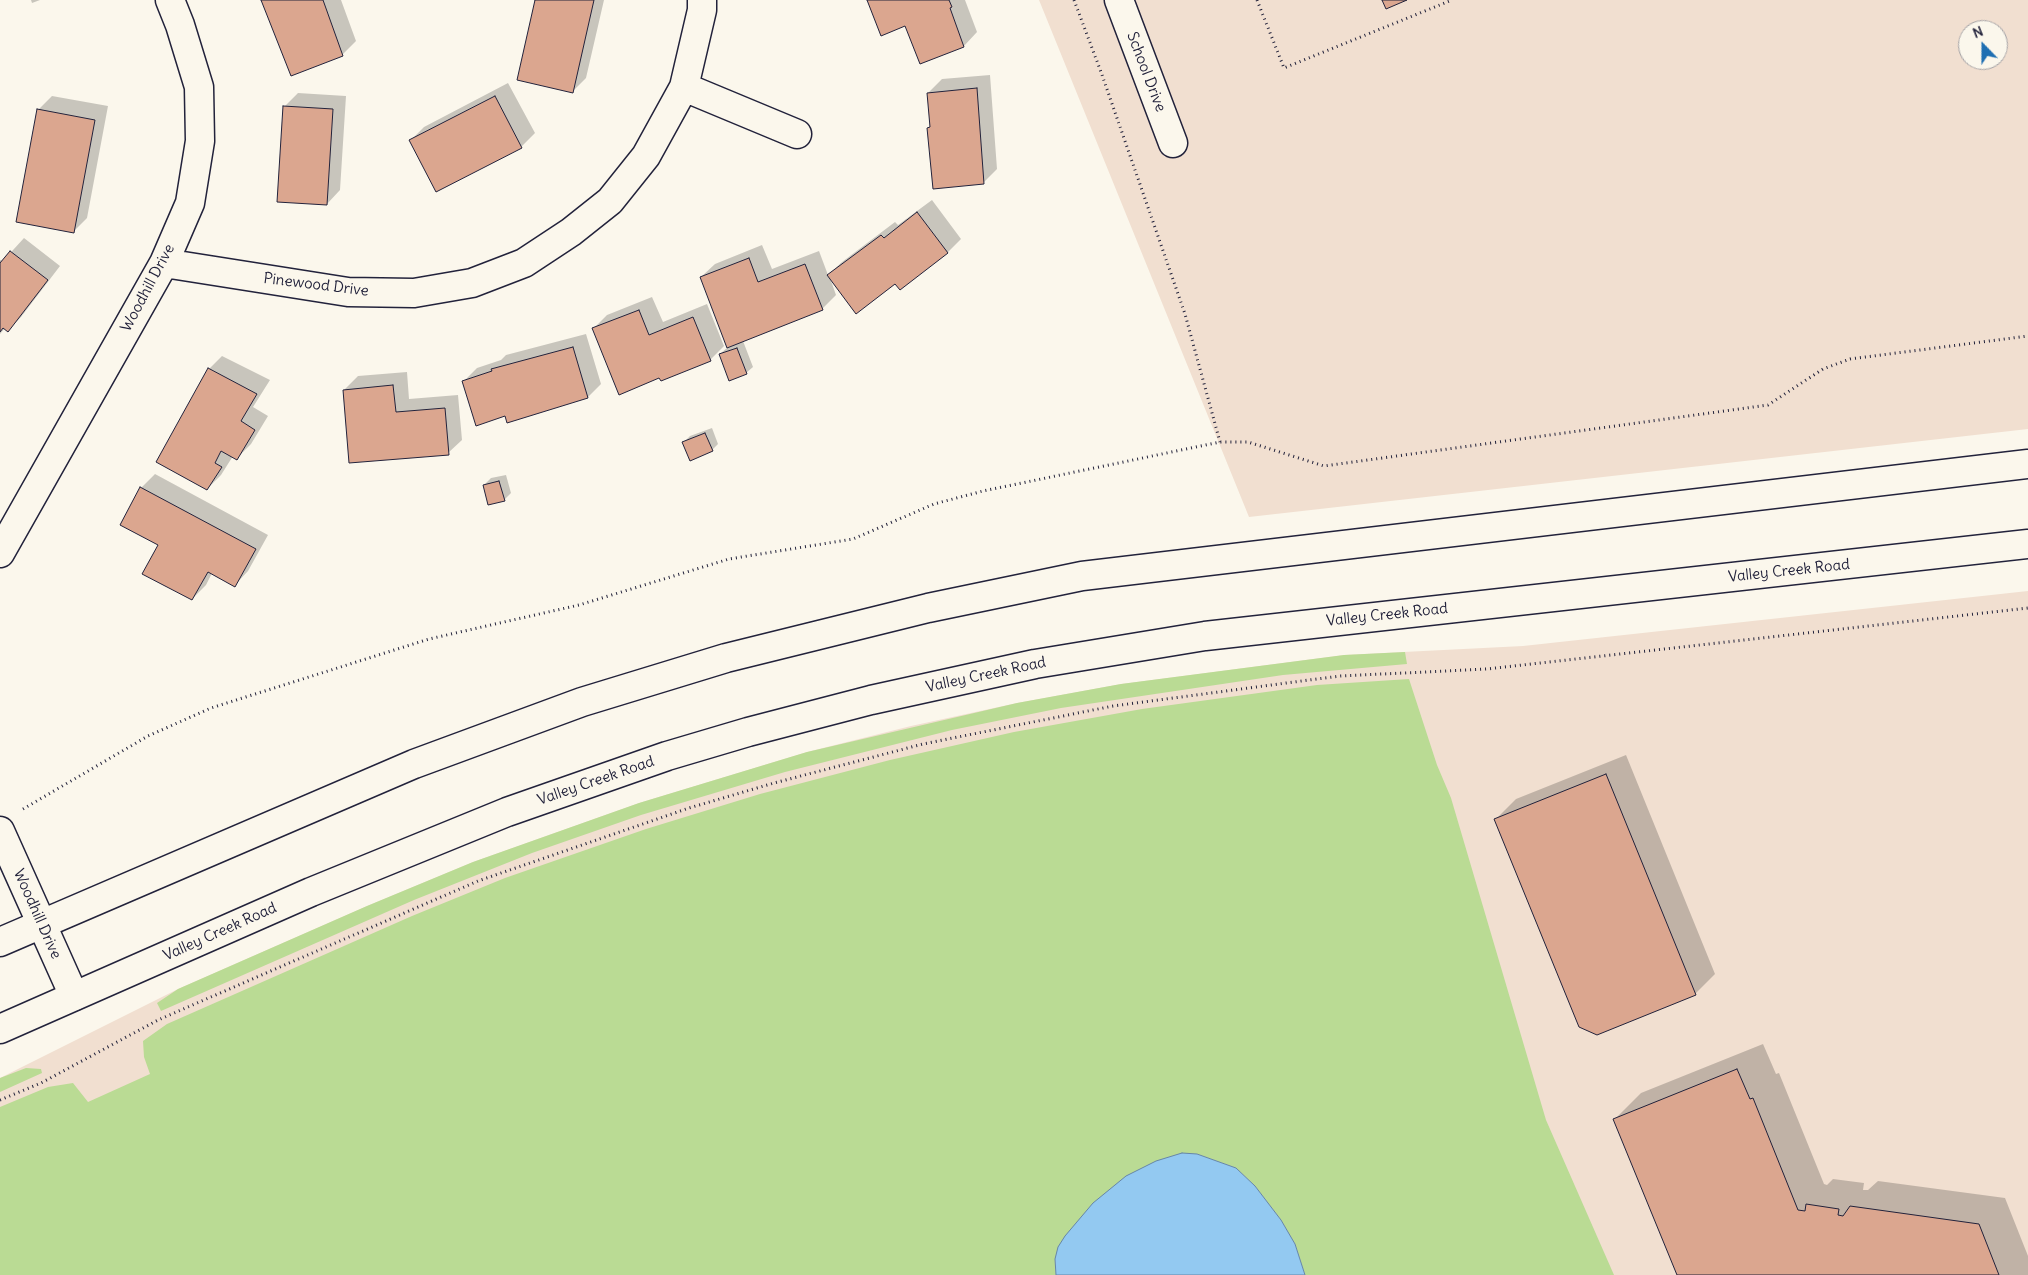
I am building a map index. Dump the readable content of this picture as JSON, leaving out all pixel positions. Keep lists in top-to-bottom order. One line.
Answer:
{"streets":{"main road":["School Drive","Pinewood Drive","Woodhill Drive","Valley Creek Road"]},"crossings":[["Pinewood Drive","Woodhill Drive"],["Woodhill Drive","Valley Creek Road"]],"north":"top"}
